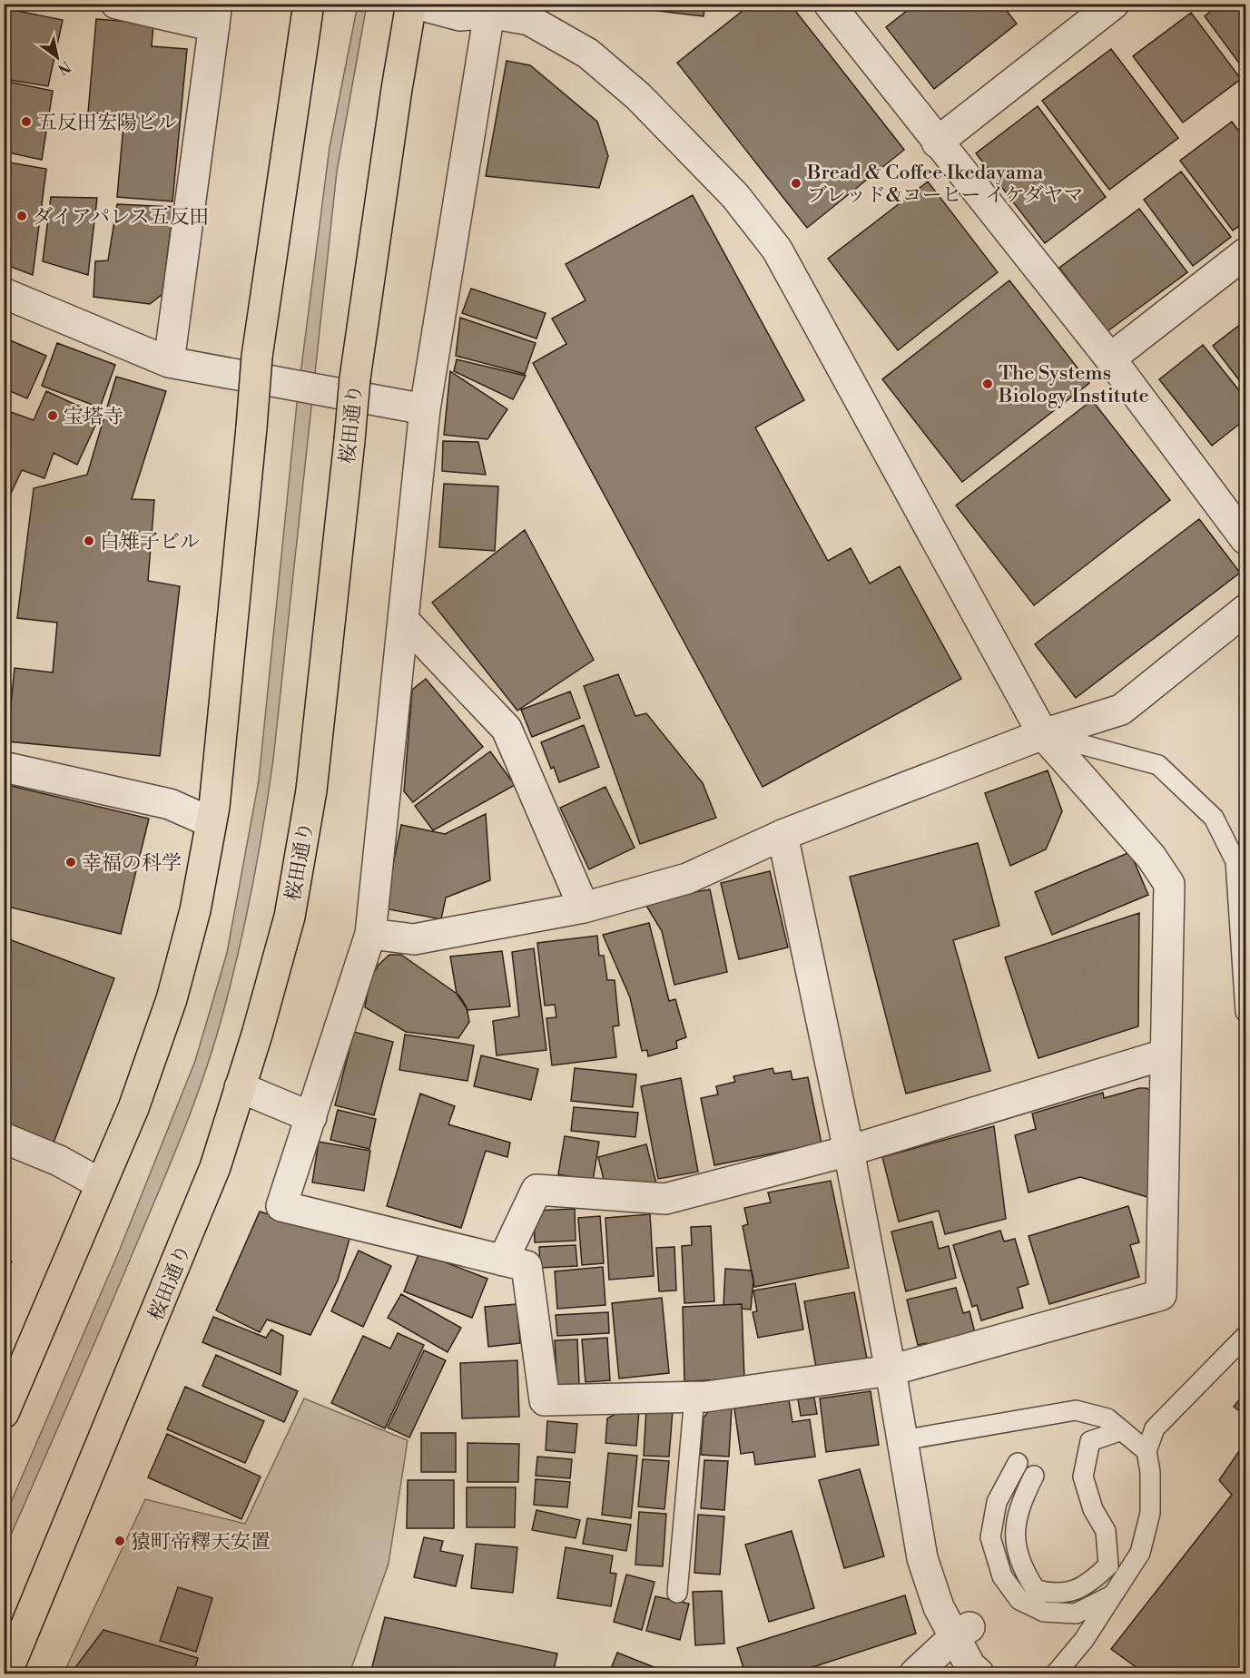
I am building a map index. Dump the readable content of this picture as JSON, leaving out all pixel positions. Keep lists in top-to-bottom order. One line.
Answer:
{"streets":{"highway":["桜田通り"]},"places":["五反田宏陽ビル","Bread & Coffee Ikedayama ブレッド&コーヒー イケダヤマ","ダイアパレス五反田","The Systems Biology Institute","宝塔寺","白雉子ビル","幸福の科学","猿町帝釋天安置"],"north":"bottom right"}
